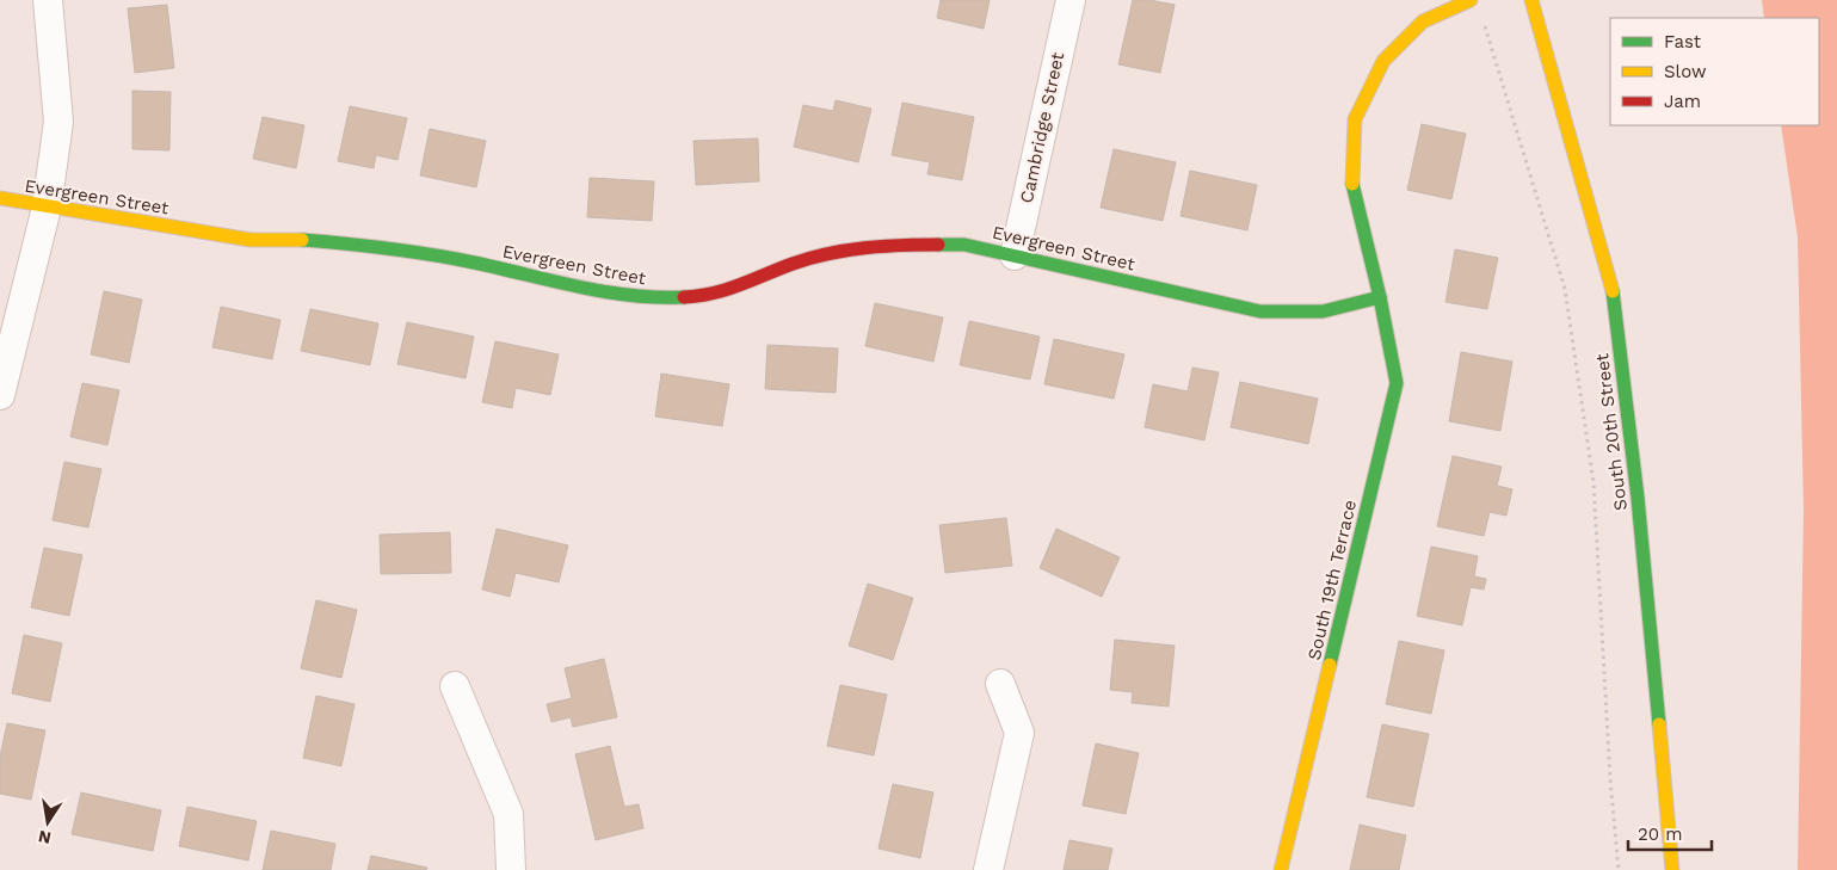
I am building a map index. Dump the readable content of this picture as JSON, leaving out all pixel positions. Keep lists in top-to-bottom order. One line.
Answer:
{"streets":{"street":["Cambridge Street","Evergreen Street","South 20th Street","South 19th Terrace"]},"crossings":[["Cambridge Street","Evergreen Street"],["Evergreen Street","South 19th Terrace"]],"legend":["Fast","Slow","Jam"],"scale_bar":"20 m","north":"bottom"}
